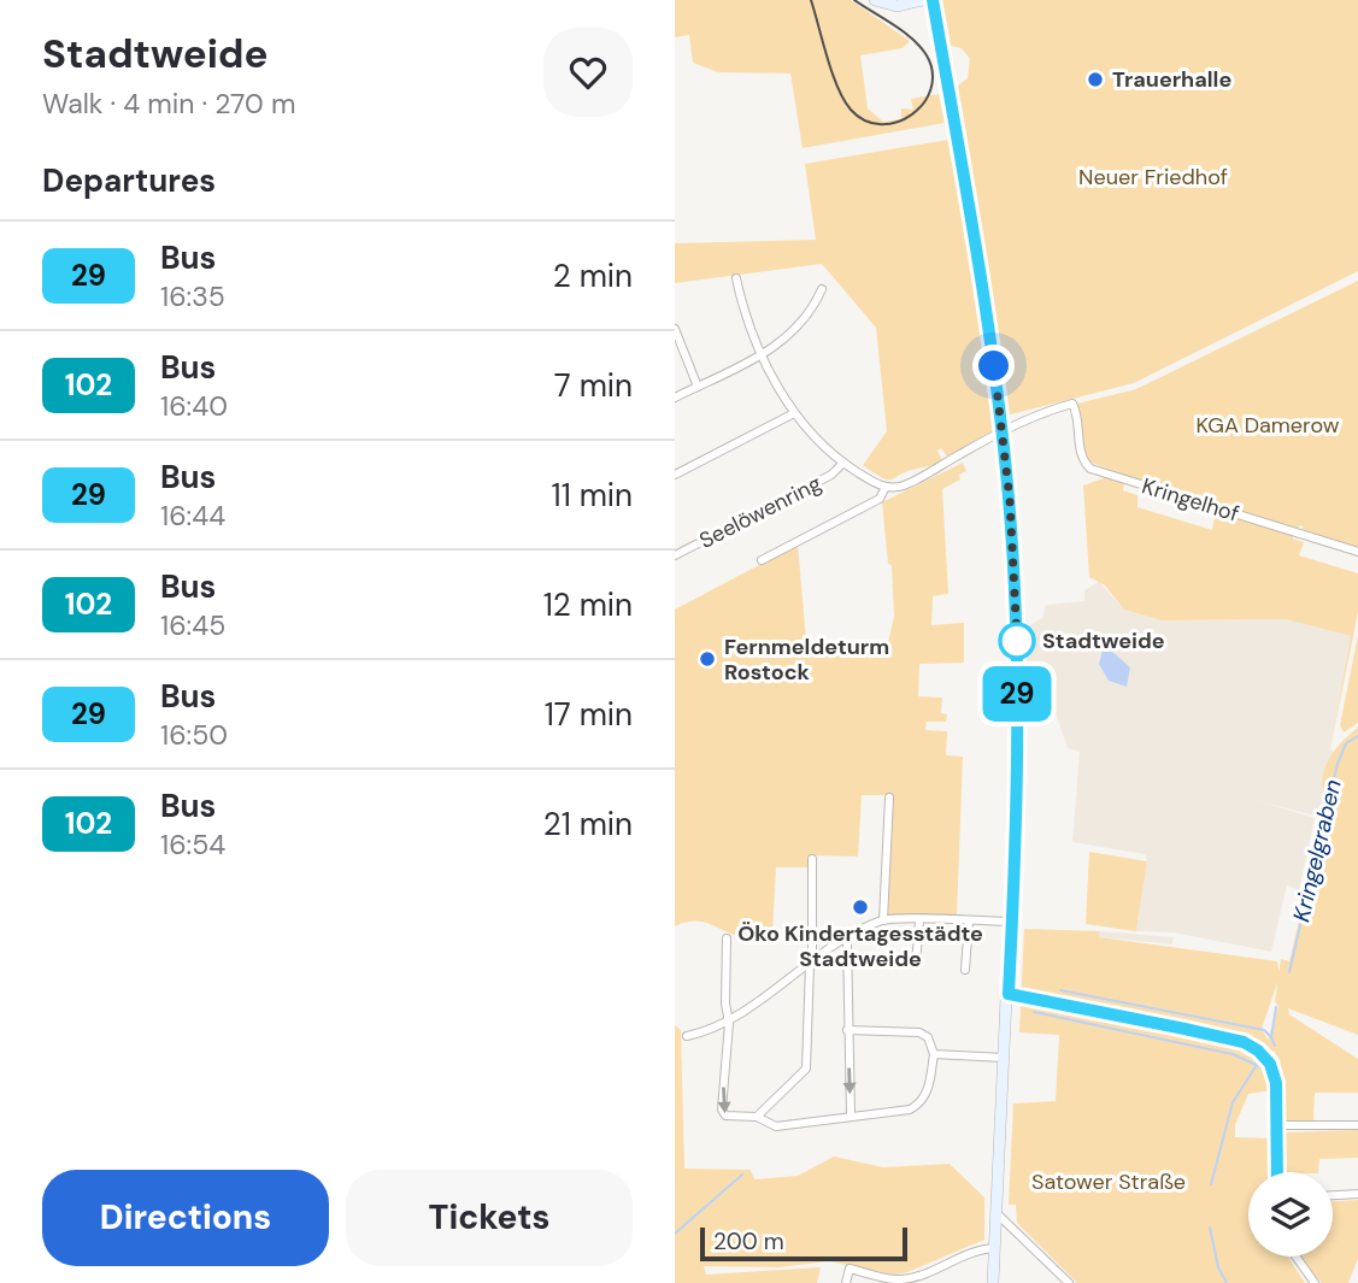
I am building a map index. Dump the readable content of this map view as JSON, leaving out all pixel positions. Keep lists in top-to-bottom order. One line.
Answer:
{"streets":{"street":["Kringelhof","Seelöwenring"]},"water":["Kringelgraben"],"parks":["Neuer Friedhof","KGA Damerow","Satower Straße"],"places":["Trauerhalle","Stadtweide","Fernmeldeturm Rostock","Öko Kindertagesstädte Stadtweide"],"lines":["bus line 29"],"scale_bar":"200 m","page":{"heading":[["Stadtweide","Walk · 4 min · 270 m"],"Departures"],"on_map":"29","list":[{"mark":"29","name":"Bus","note":"16:35","value":"2 min"},{"mark":"102","name":"Bus","note":"16:40","value":"7 min"},{"mark":"29","name":"Bus","note":"16:44","value":"11 min"},{"mark":"102","name":"Bus","note":"16:45","value":"12 min"},{"mark":"29","name":"Bus","note":"16:50","value":"17 min"},{"mark":"102","name":"Bus","note":"16:54","value":"21 min"}],"buttons":["Directions","Tickets"],"scale":"200 m"}}
